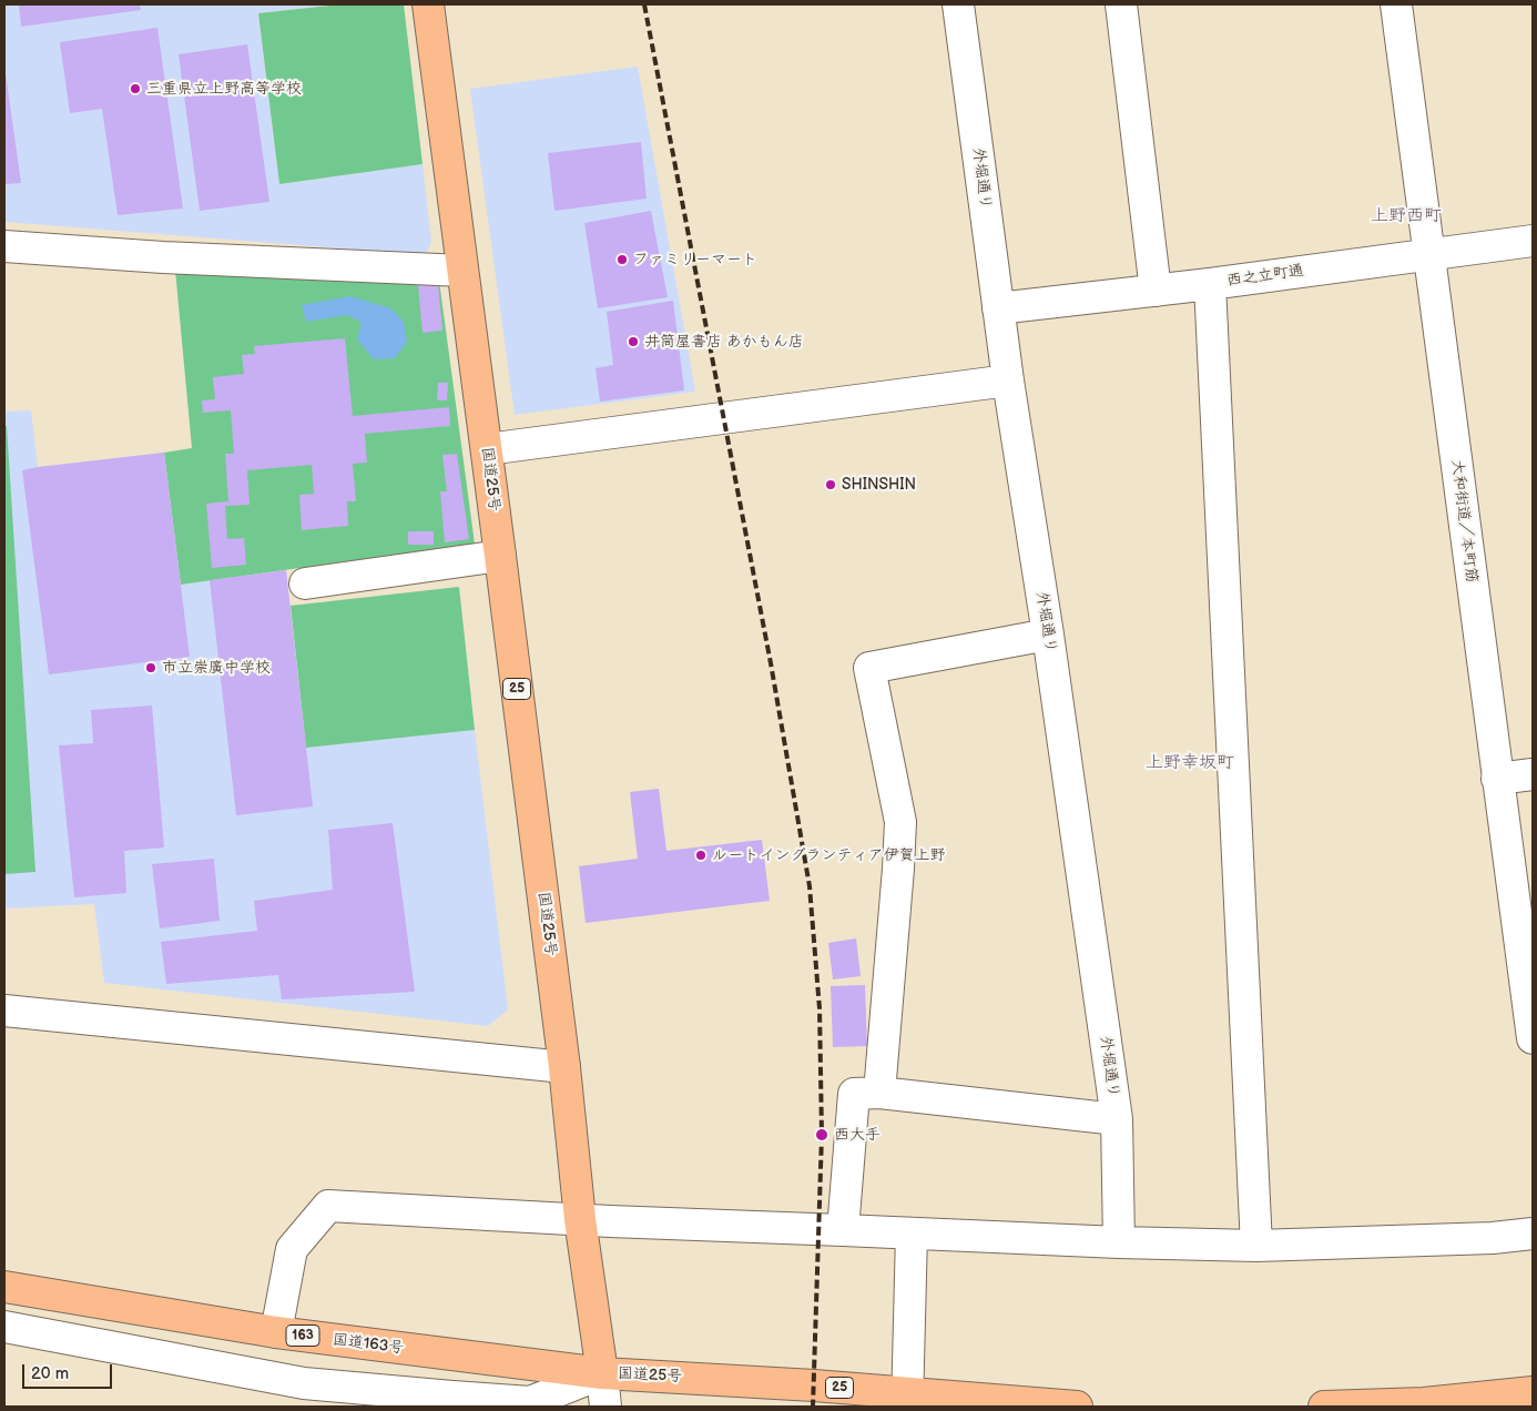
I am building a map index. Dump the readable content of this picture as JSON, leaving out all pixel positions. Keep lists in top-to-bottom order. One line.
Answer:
{"streets":{"highway":["国道25号","25","163","国道163号"],"street":["外堀通り","西之立町通","大和街道／本町筋"]},"crossings":[["外堀通り","西之立町通"],["西之立町通","大和街道／本町筋"],["国道25号","国道163号"]],"districts":["上野西町","上野幸坂町"],"places":["三重県立上野高等学校","ファミリーマート","井筒屋書店 あかもん店","SHINSHIN","市立崇廣中学校","ルートイングランティア伊賀上野","西大手"],"scale_bar":"20 m"}
